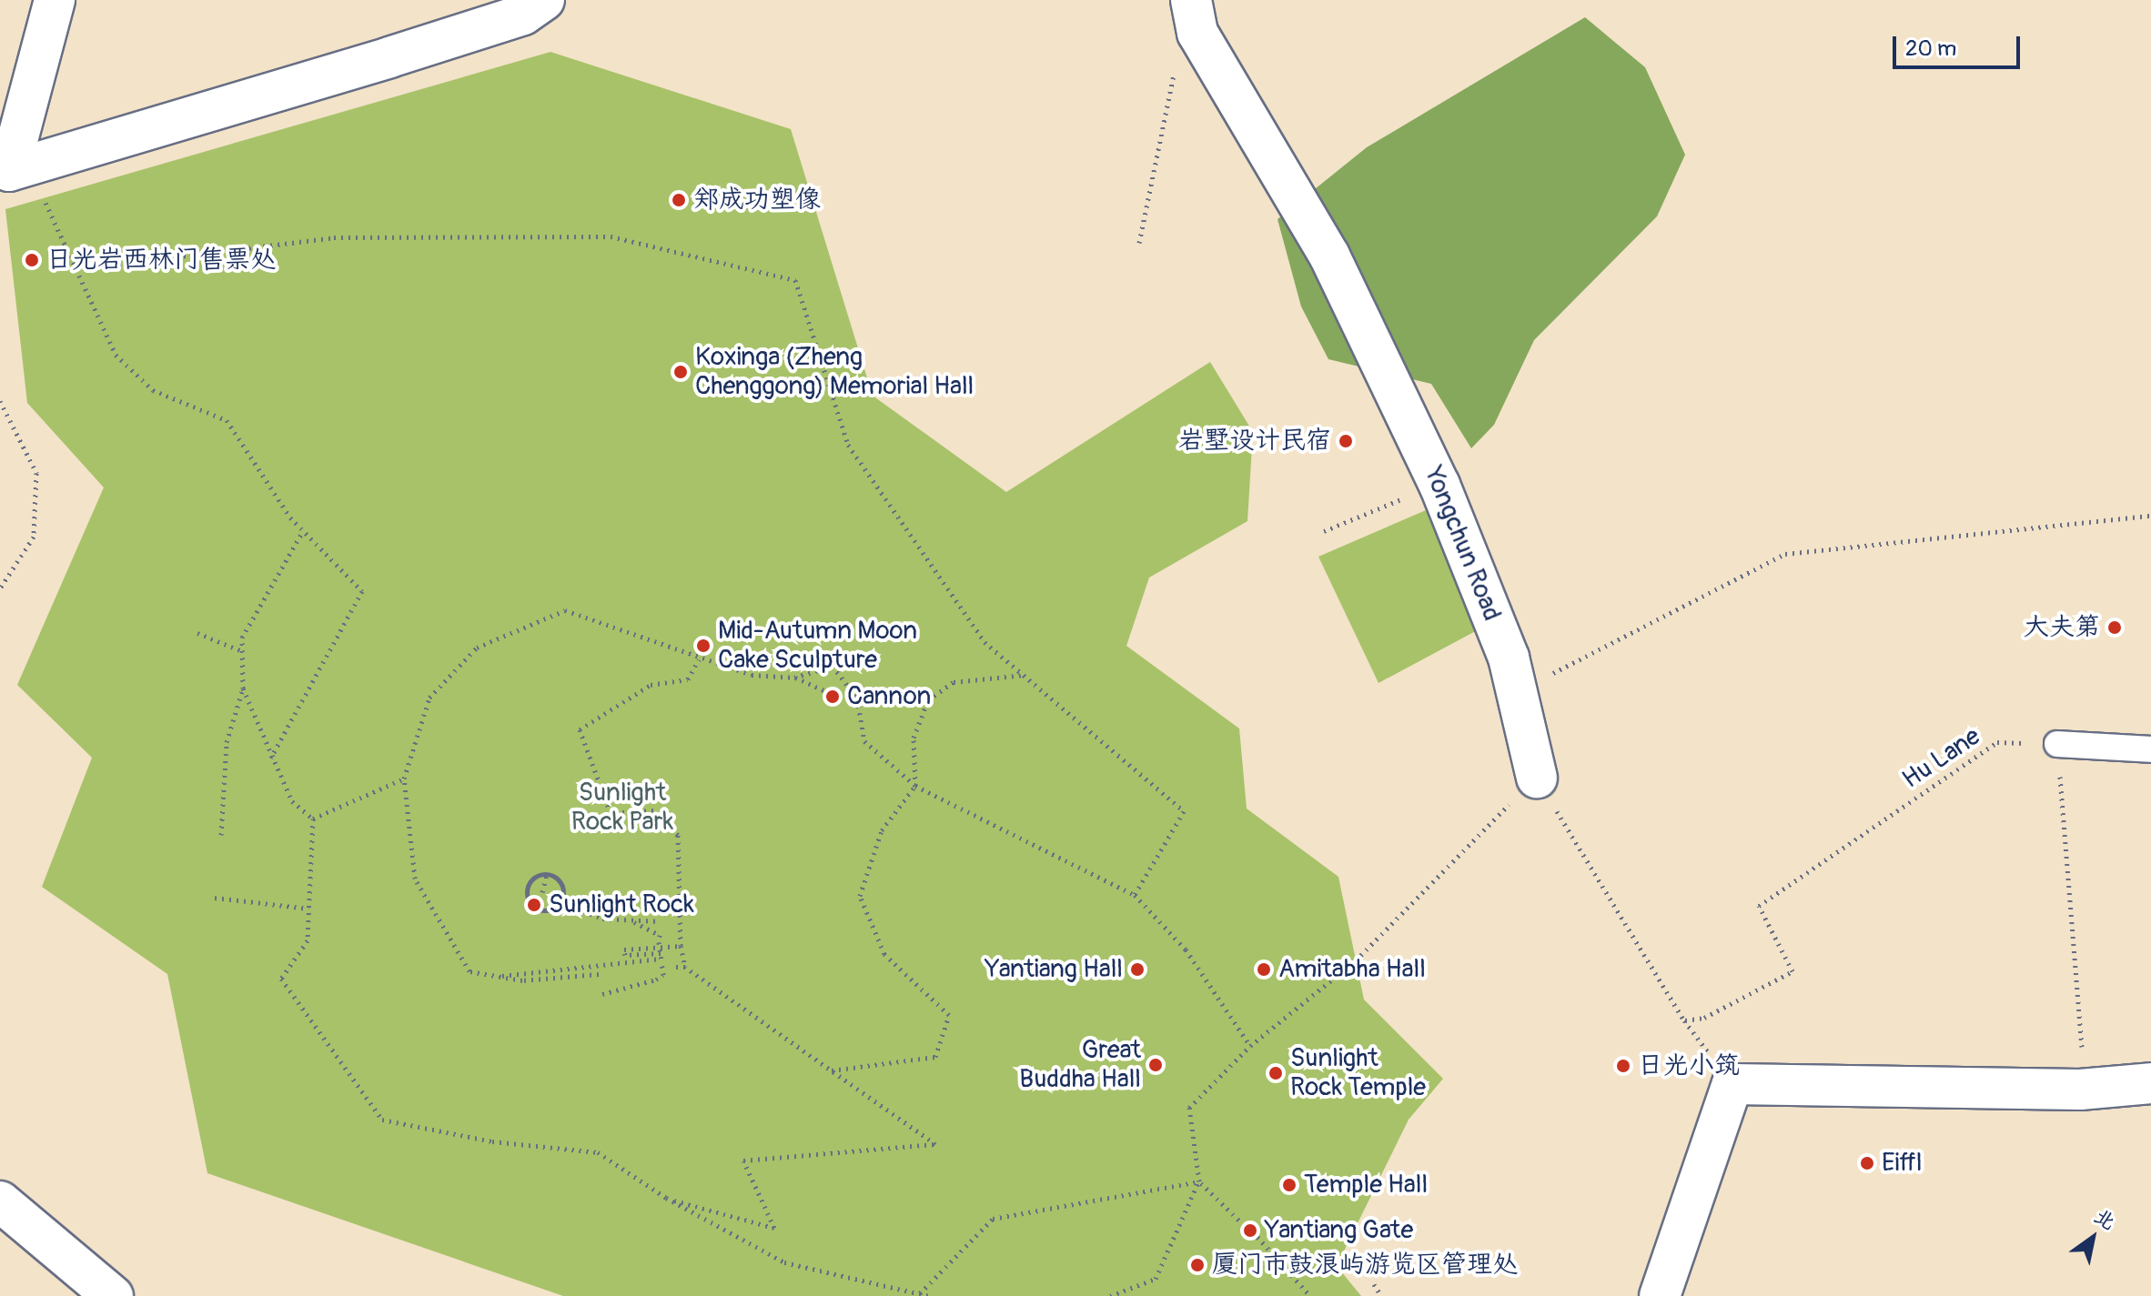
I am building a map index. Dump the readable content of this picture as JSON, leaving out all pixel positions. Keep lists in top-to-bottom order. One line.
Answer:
{"streets":{"street":["Yongchun Road"],"path":["Hu Lane"]},"parks":["Sunlight Rock Park"],"places":["郑成功塑像","日光岩西林门售票处","Koxinga (Zheng Chenggong) Memorial Hall","岩墅设计民宿","大夫第","Mid-Autumn Moon Cake Sculpture","Cannon","Sunlight Rock","Yantiang Hall","Amitabha Hall","Great Buddha Hall","日光小筑","Sunlight Rock Temple","Eiffl","Temple Hall","Yantiang Gate","厦门市鼓浪屿游览区管理处"],"scale_bar":"20 m","north":"top right"}
